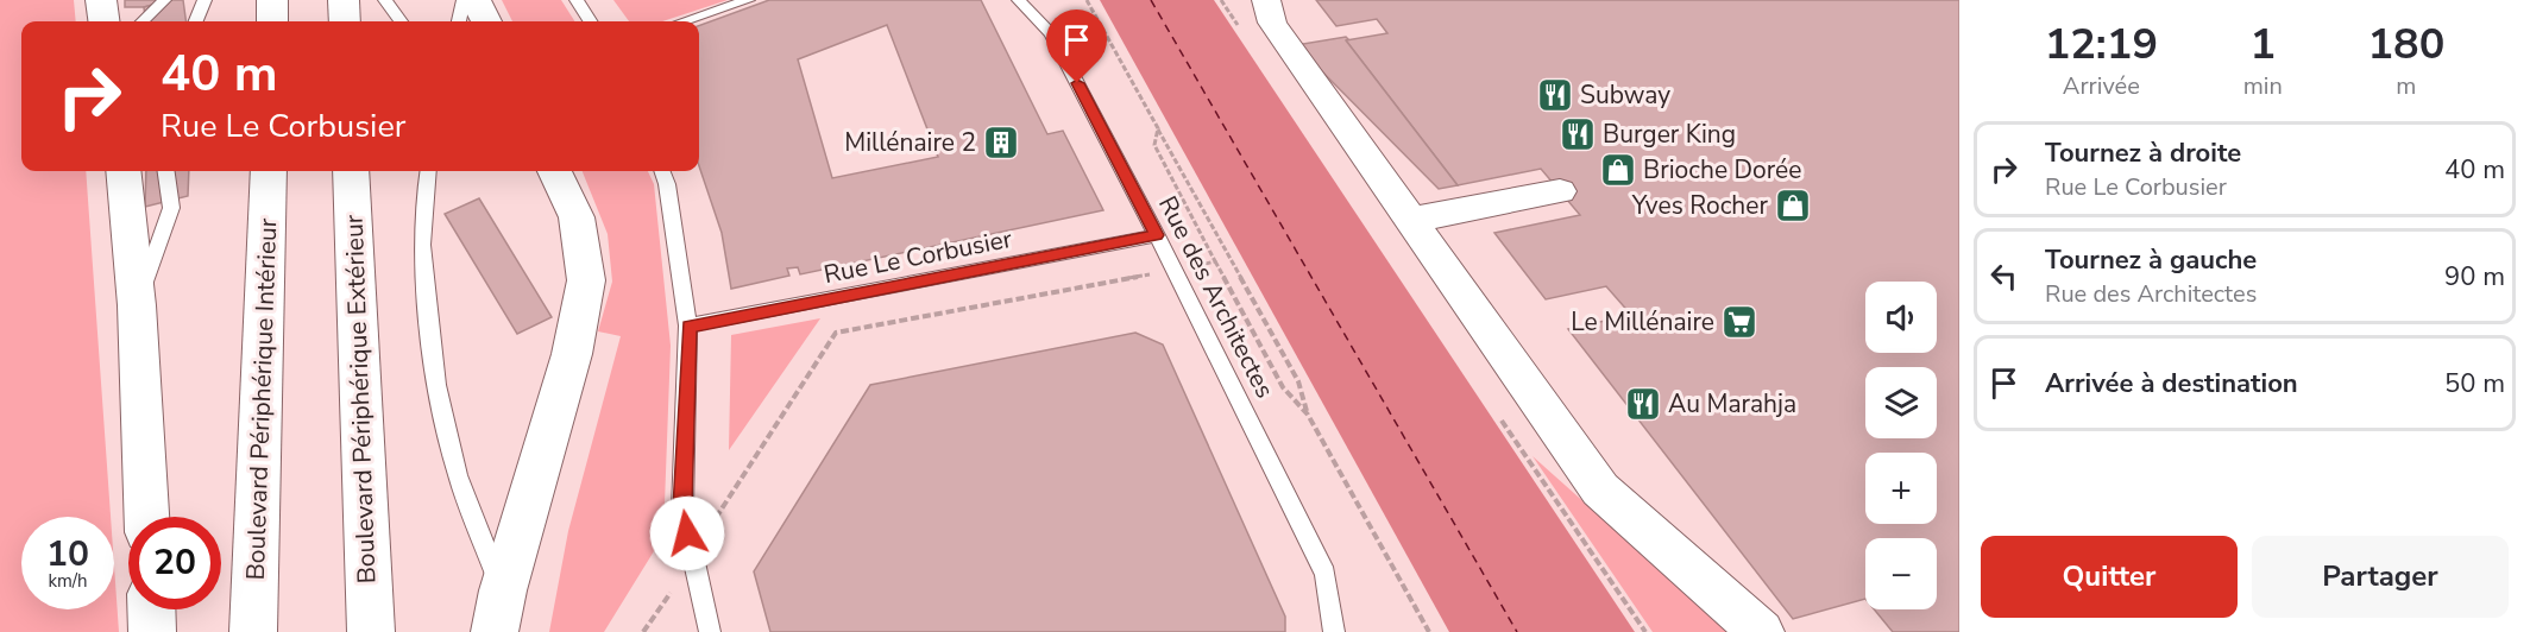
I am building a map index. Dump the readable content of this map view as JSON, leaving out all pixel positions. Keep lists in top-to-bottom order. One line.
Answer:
{"streets":{"highway":["Boulevard Périphérique Intérieur","Boulevard Périphérique Extérieur"],"lane":["Rue Le Corbusier","Rue des Architectes"]},"crossings":[["Rue Le Corbusier","Rue des Architectes"]],"places":{"restaurant":["Subway","Burger King","Au Marahja"],"building":["Millénaire 2"],"shop":["Brioche Dorée","Yves Rocher"],"supermarket":["Le Millénaire"]},"page":{"eta":["12:19","Arrivée","1","min","180","m"],"turn":["40 m","Rue Le Corbusier"],"list":[{"name":"Tournez à droite","note":"Rue Le Corbusier","value":"40 m"},{"name":"Tournez à gauche","note":"Rue des Architectes","value":"90 m"},{"name":"Arrivée à destination","value":"50 m"}],"map_buttons":["+","−"],"speed":"10 km/h","limit":"20","buttons":["Quitter","Partager"]}}
